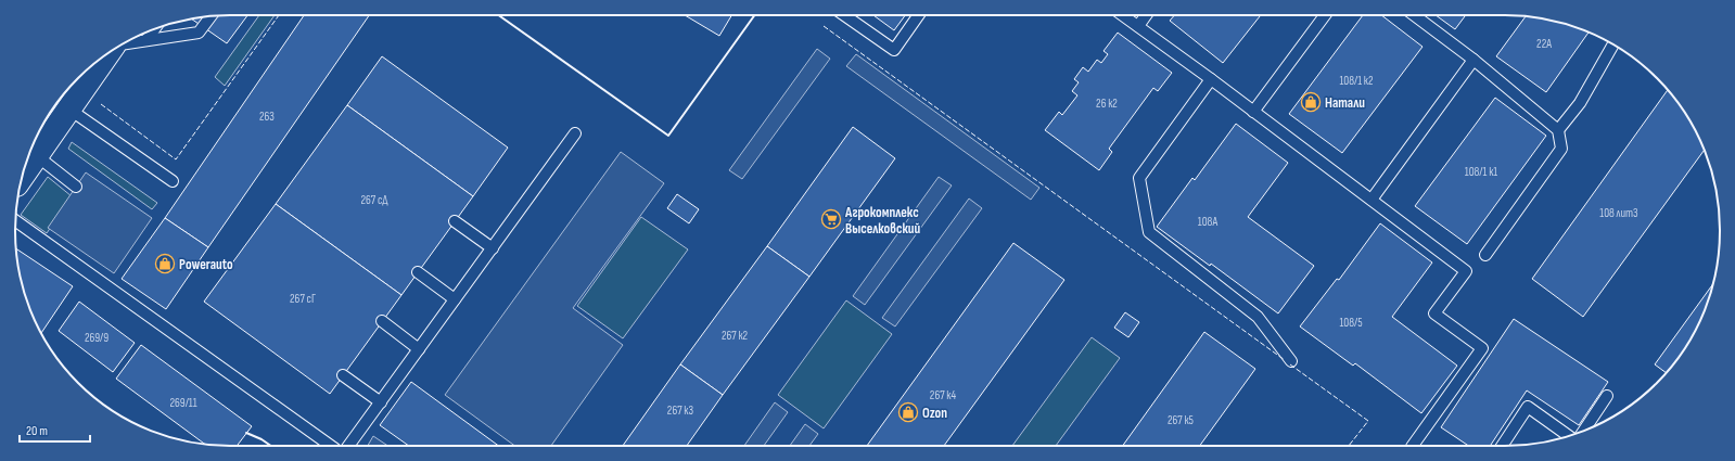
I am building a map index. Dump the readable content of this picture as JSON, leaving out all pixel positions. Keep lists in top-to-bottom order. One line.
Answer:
{"places":{"shop":["Натали","Powerauto","Ozon"],"supermarket":["Агрокомплекс Выселковский"]},"house_numbers":["22А","108/1 к2","26 к2","263","108/1 к1","267 сД","108 лит3","108А","267 сГ","108/5","267 к2","269/9","267 к4","269/11","267 к3","267 к5"],"scale_bar":"20 m"}
